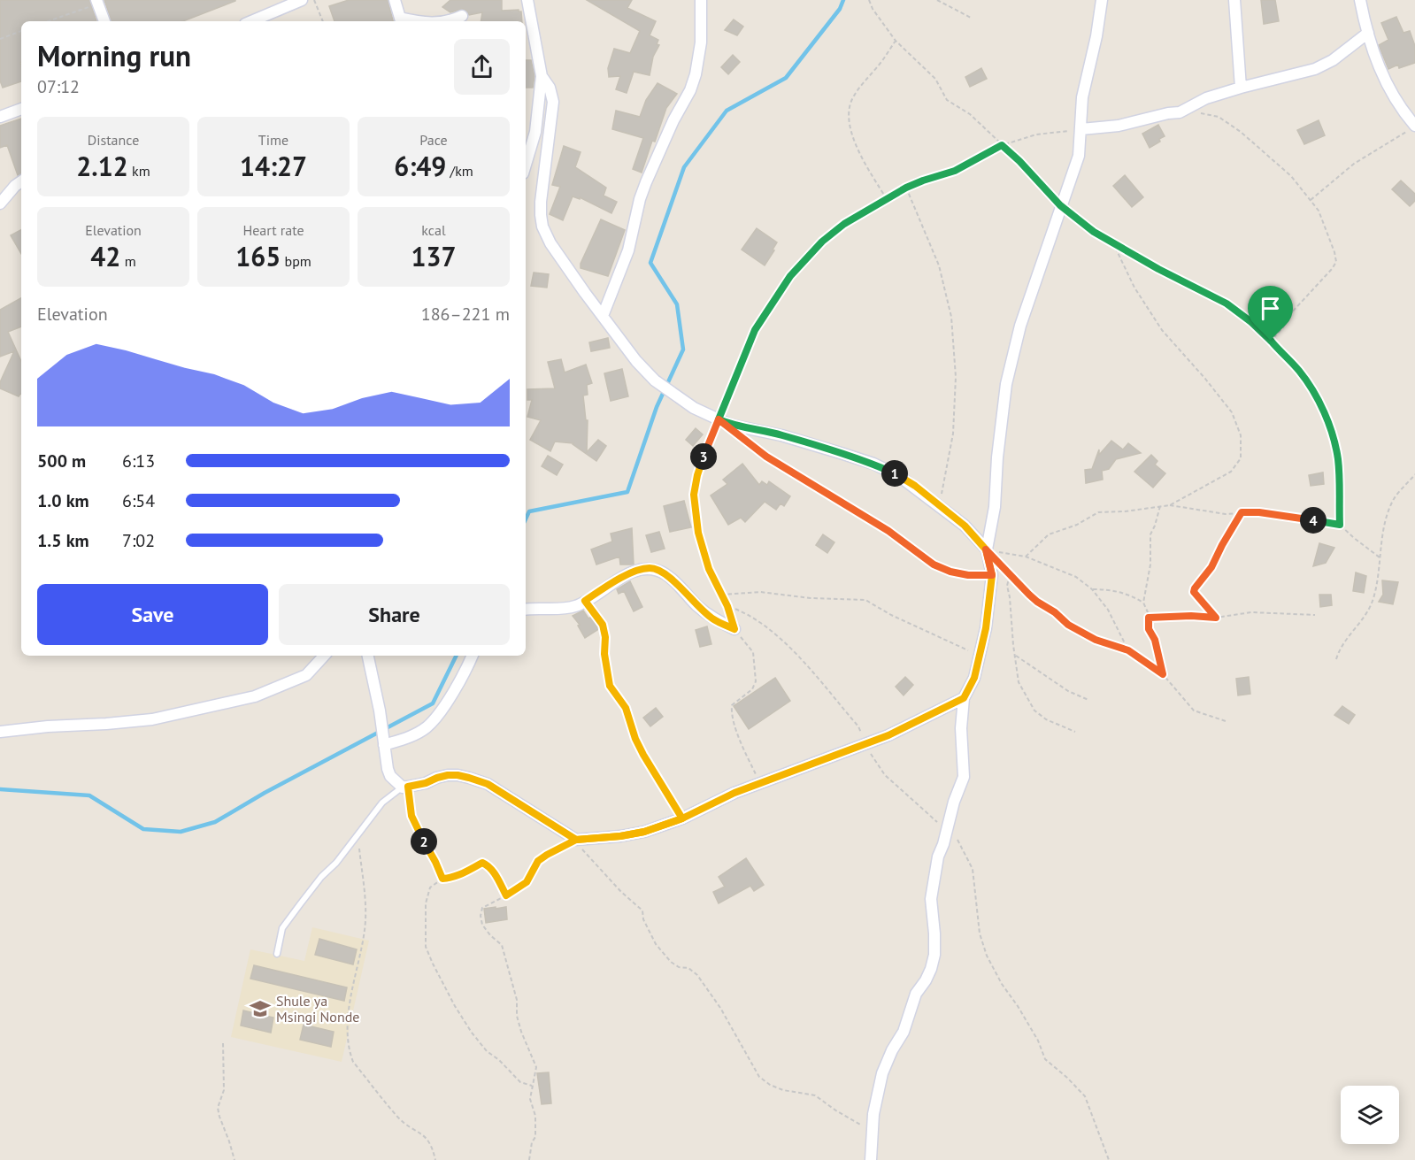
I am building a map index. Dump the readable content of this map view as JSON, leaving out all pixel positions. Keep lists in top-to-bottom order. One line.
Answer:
{"places":{"school or university":["Shule ya Msingi Nonde"]},"page":{"heading":["Morning run","07:12"],"stats":[["Distance","2.12 km"],["Time","14:27"],["Pace","6:49 /km"],["Elevation","42 m"],["Heart rate","165 bpm"],["kcal","137"]],"chart":["Elevation","186–221 m"],"list":[{"name":"500 m","note":"6:13"},{"name":"1.0 km","note":"6:54"},{"name":"1.5 km","note":"7:02"}],"pins":["3","1","4","2"],"buttons":["Save","Share"]}}
